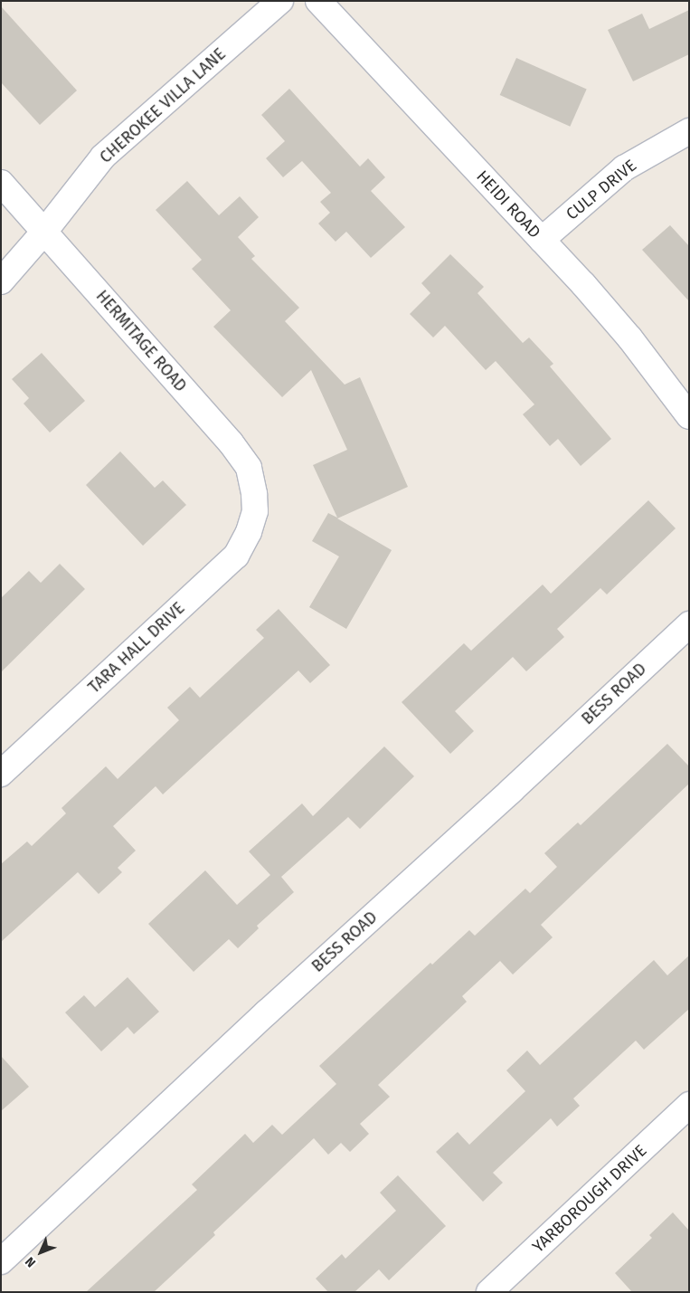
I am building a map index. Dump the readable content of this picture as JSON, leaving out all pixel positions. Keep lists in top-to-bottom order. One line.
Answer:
{"streets":{"street":["CHEROKEE VILLA LANE","CULP DRIVE","HEIDI ROAD","HERMITAGE ROAD","TARA HALL DRIVE","BESS ROAD","YARBOROUGH DRIVE"]},"crossings":[["CHEROKEE VILLA LANE","HERMITAGE ROAD"],["CULP DRIVE","HEIDI ROAD"],["HERMITAGE ROAD","TARA HALL DRIVE"]],"north":"bottom left"}
